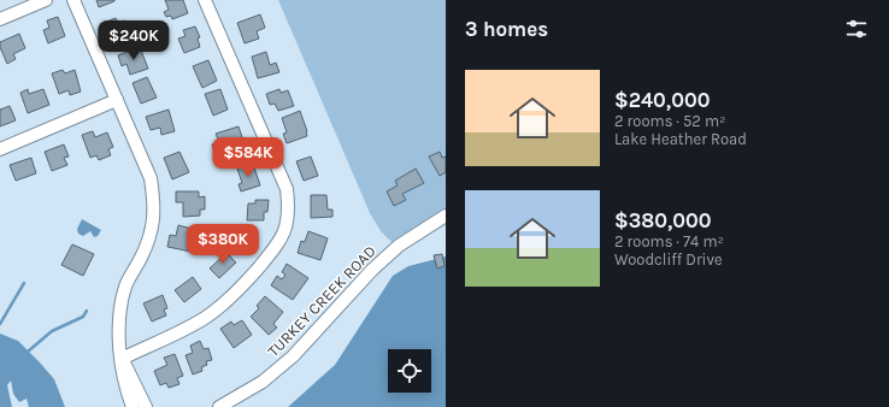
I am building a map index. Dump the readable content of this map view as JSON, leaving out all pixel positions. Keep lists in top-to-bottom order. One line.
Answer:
{"streets":{"street":["TURKEY CREEK ROAD"]},"page":{"heading":"3 homes","price":["$240K","$584K","$380K"],"list":[{"name":"$240,000","note":"2 rooms · 52 m² · Lake Heather Road"},{"name":"$380,000","note":"2 rooms · 74 m² · Woodcliff Drive"}]}}
